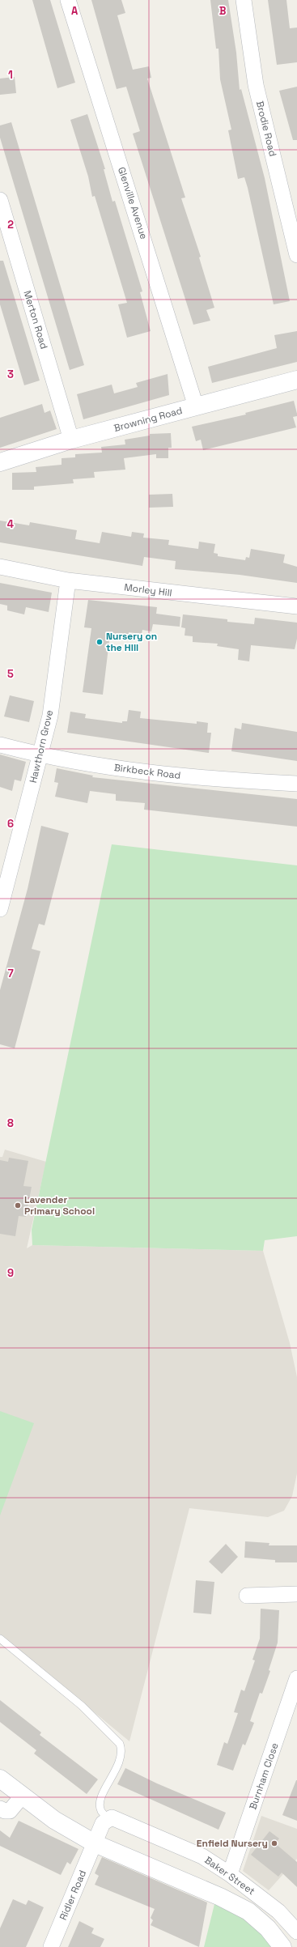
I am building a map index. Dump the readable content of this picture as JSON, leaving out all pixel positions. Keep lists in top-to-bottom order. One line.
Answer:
{"streets":{"street":["Brodie Road","Glenville Avenue","Merton Road","Browning Road","Morley Hill","Hawthorn Grove","Birkbeck Road","Burnham Close","Baker Street","Ridler Road"]},"crossings":[["Glenville Avenue","Browning Road"],["Merton Road","Browning Road"],["Morley Hill","Hawthorn Grove"],["Hawthorn Grove","Birkbeck Road"],["Burnham Close","Baker Street"],["Baker Street","Ridler Road"]],"places":["Nursery on the Hill","Lavender Primary School","Enfield Nursery"],"grid":{"columns":["A","B"],"rows":["1","2","3","4","5","6","7","8","9"]}}
